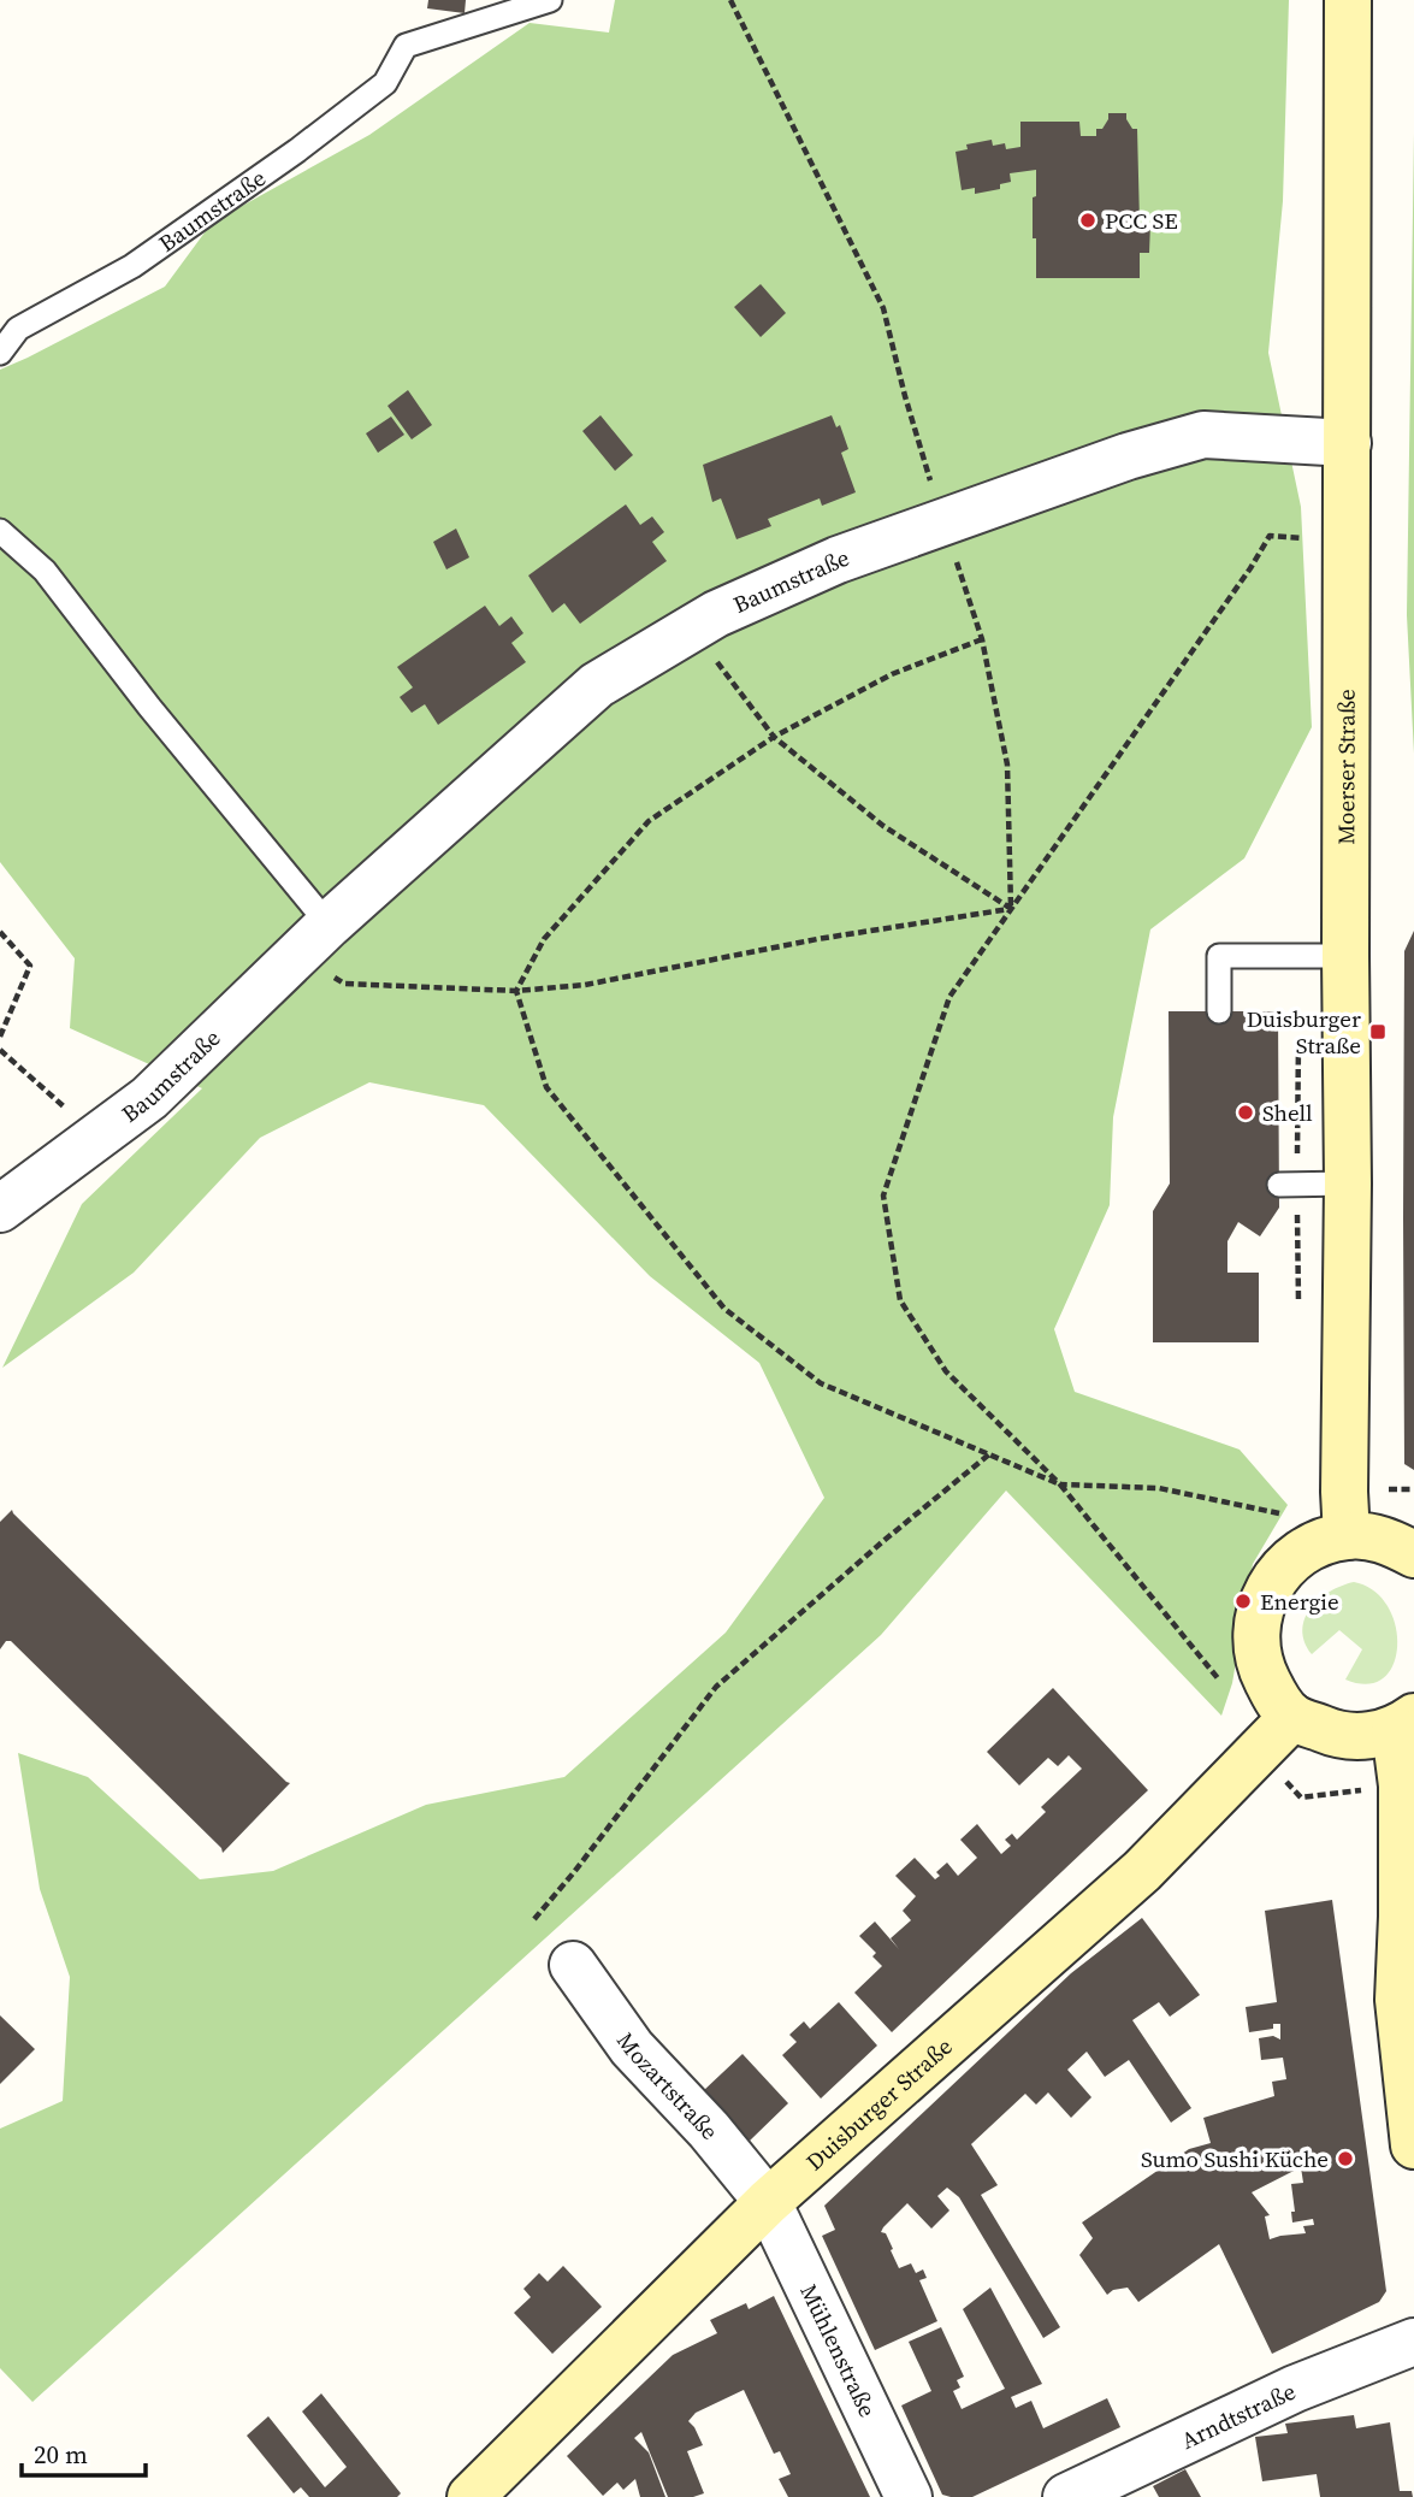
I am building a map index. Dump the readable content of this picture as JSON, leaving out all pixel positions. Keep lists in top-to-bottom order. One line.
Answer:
{"streets":{"main road":["Moerser Straße","Duisburger Straße"],"street":["Baumstraße","Mozartstraße","Mühlenstraße","Arndtstraße"]},"crossings":[["Baumstraße","Moerser Straße"],["Mozartstraße","Duisburger Straße"],["Mozartstraße","Mühlenstraße"],["Duisburger Straße","Mühlenstraße"]],"places":{"other":["PCC SE","Shell","Energie","Sumo Sushi Küche"],"transit":["Duisburger Straße"]},"scale_bar":"20 m"}
